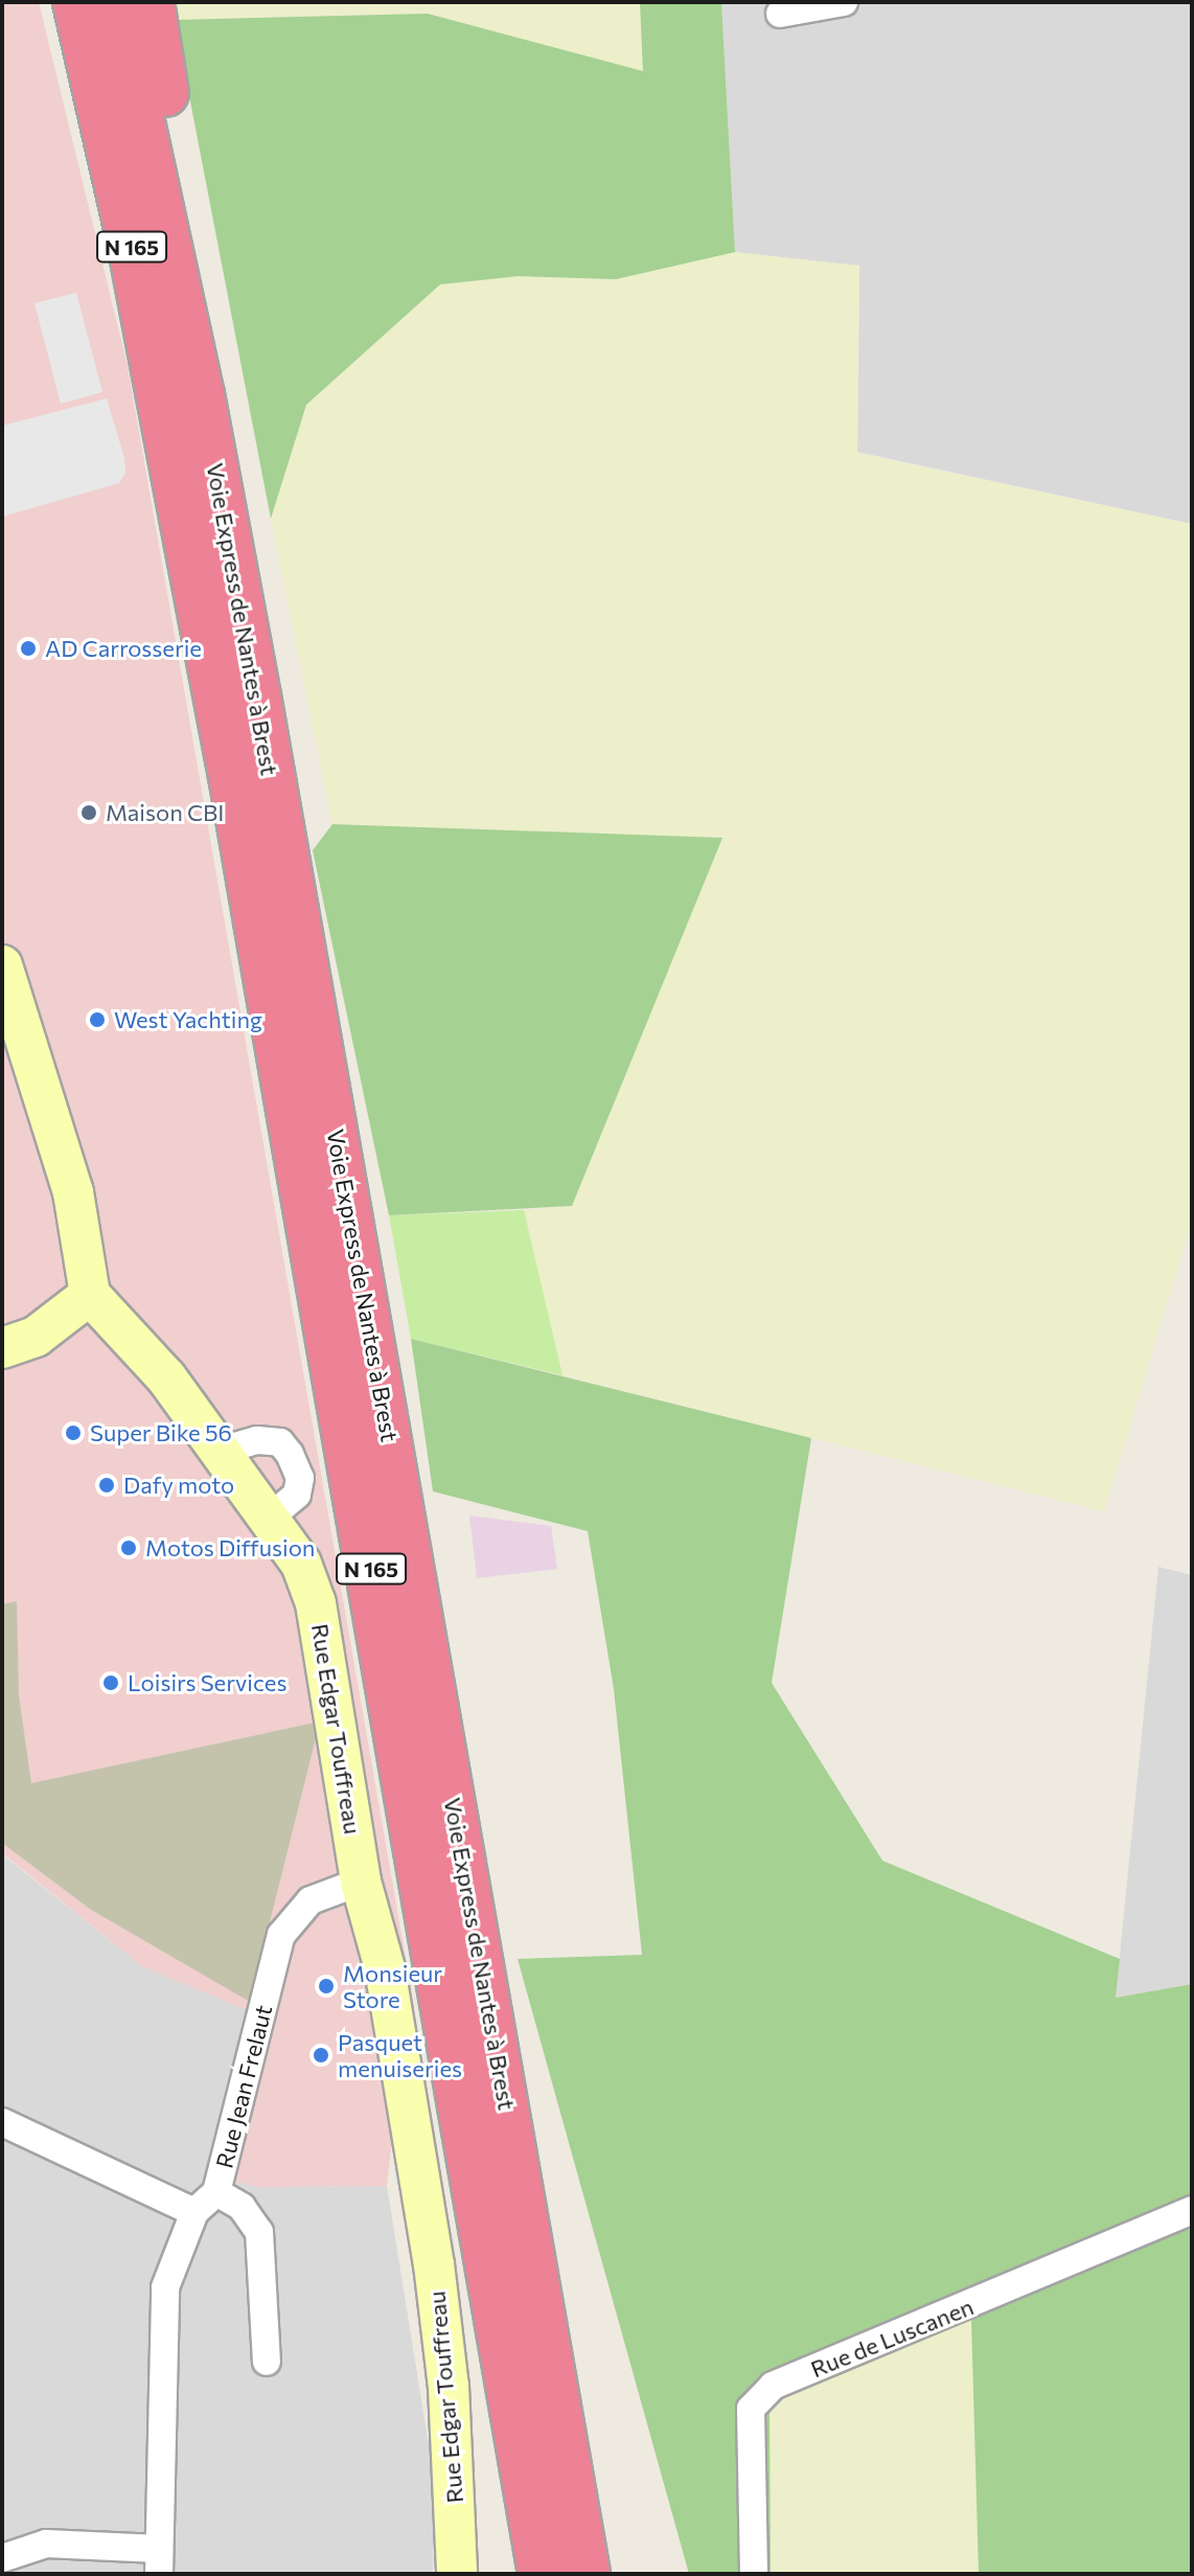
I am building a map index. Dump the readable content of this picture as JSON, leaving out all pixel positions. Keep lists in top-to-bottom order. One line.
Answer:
{"streets":{"highway":["N 165","Voie Express de Nantes à Brest"],"street":["Rue Edgar Touffreau","Rue Jean Frelaut","Rue de Luscanen"]},"crossings":[["Rue Edgar Touffreau","Rue Jean Frelaut"]],"places":["AD Carrosserie","Maison CBI","West Yachting","Super Bike 56","Dafy moto","Motos Diffusion","Loisirs Services","Monsieur Store","Pasquet menuiseries"]}
